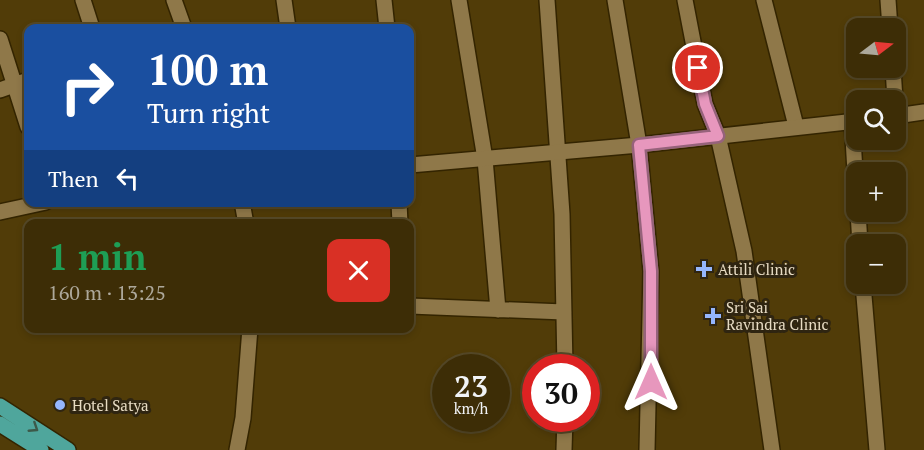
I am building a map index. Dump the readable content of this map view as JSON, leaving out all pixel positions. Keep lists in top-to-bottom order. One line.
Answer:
{"places":{"health":["Attili Clinic","Sri Sai Ravindra Clinic"],"other":["Hotel Satya"]},"north":"right","page":{"map_buttons":["+","−"],"turn":["100 m","Turn right"],"then":"Then","heading":["1 min","160 m · 13:25"],"speed":"23 km/h","limit":"30"}}
